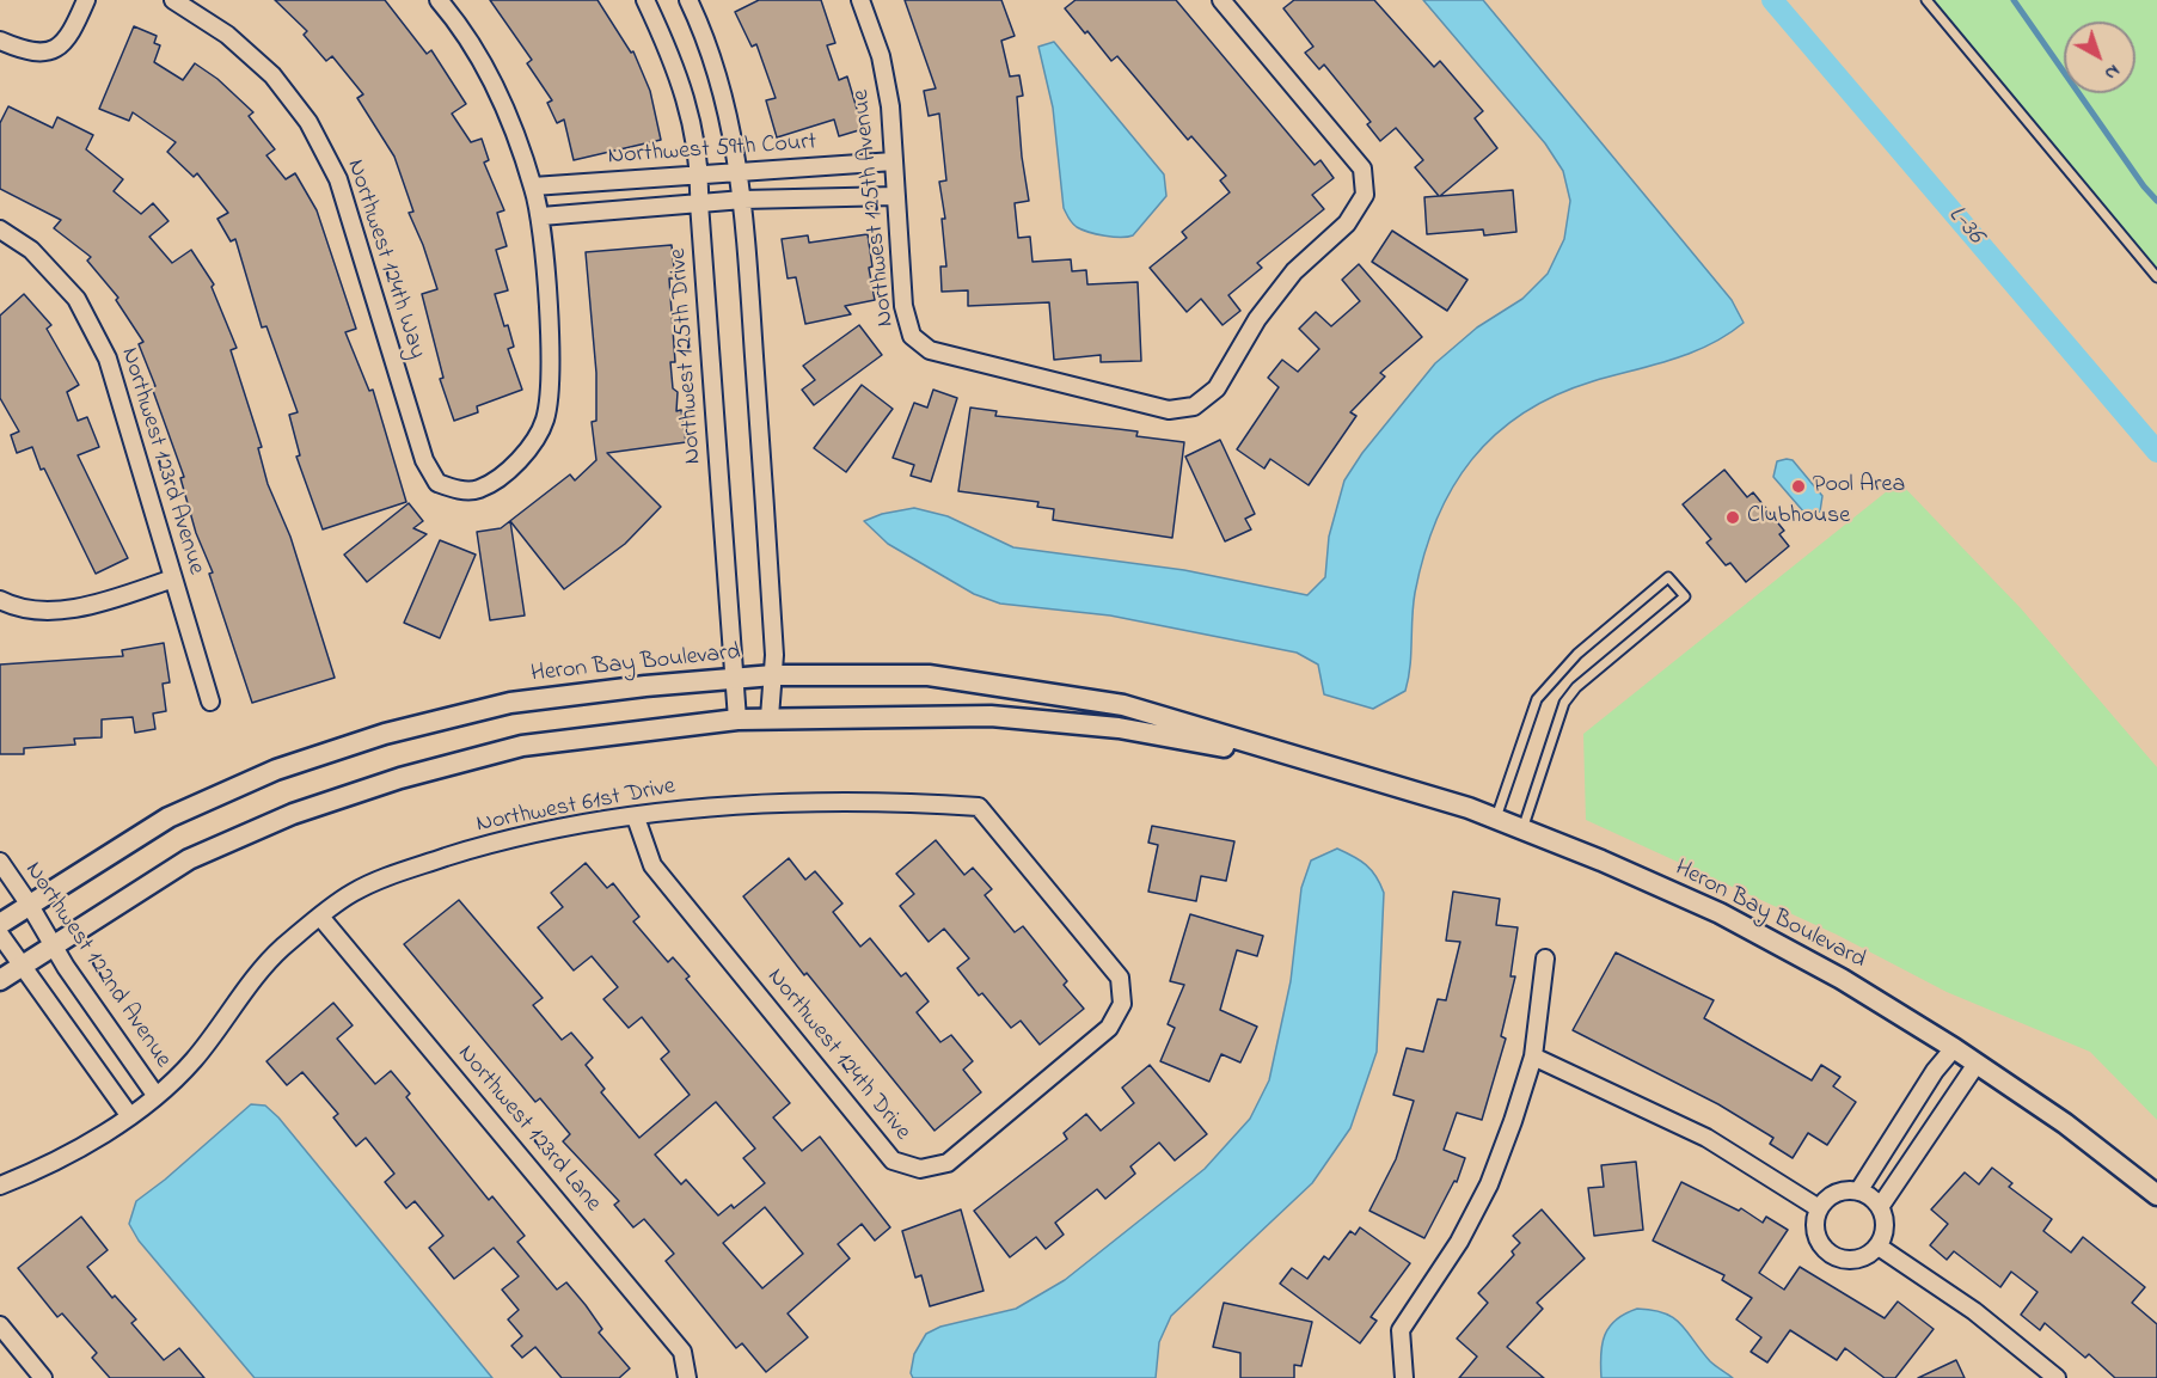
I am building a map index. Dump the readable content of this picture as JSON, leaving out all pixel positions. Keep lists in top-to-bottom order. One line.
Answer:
{"streets":{"street":["Northwest 59th Court","Northwest 125th Avenue","Northwest 124th Way","Northwest 125th Drive","Northwest 123rd Avenue","Heron Bay Boulevard","Northwest 61st Drive","Northwest 122nd Avenue","Northwest 124th Drive","Northwest 123rd Lane"]},"crossings":[["Northwest 59th Court","Northwest 125th Avenue"],["Northwest 59th Court","Northwest 125th Drive"],["Northwest 125th Drive","Heron Bay Boulevard"],["Heron Bay Boulevard","Northwest 122nd Avenue"],["Northwest 61st Drive","Northwest 122nd Avenue"],["Northwest 61st Drive","Northwest 124th Drive"],["Northwest 61st Drive","Northwest 123rd Lane"]],"water":["L-36"],"places":["Pool Area","Clubhouse"],"north":"bottom right"}
